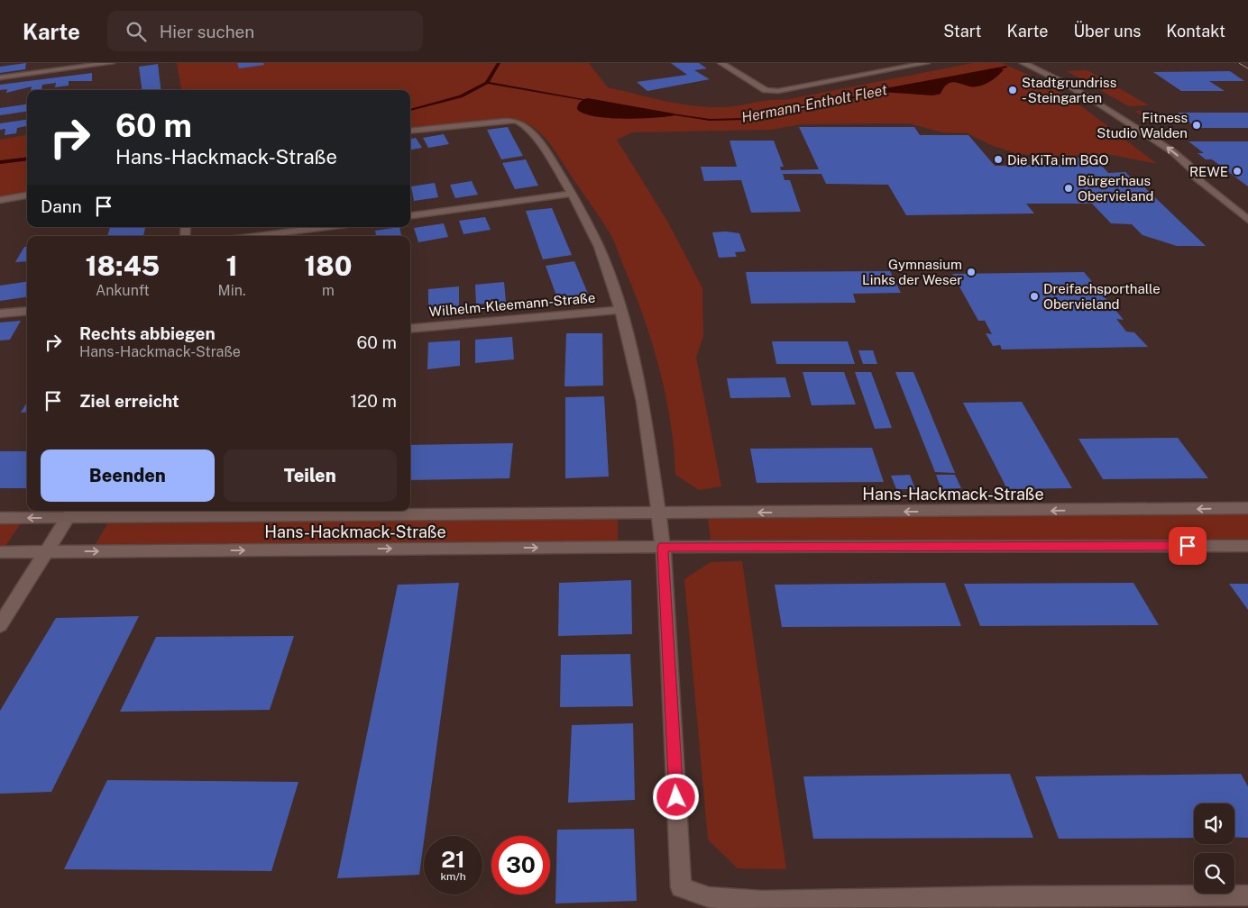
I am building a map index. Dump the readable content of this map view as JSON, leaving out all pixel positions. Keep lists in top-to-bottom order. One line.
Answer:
{"streets":{"street":["Wilhelm-Kleemann-Straße","Hans-Hackmack-Straße"]},"water":["Hermann-Entholt Fleet"],"places":["Stadtgrundriss - Steingarten","Fitness Studio Walden","Die KiTa im BGO","REWE","Bürgerhaus Obervieland","Gymnasium Links der Weser","Dreifachsporthalle Obervieland"],"page":{"header":"Karte","search":"Hier suchen","nav":["Start","Karte","Über uns","Kontakt"],"turn":["60 m","Hans-Hackmack-Straße"],"then":"Dann","eta":["18:45","Ankunft","1","Min.","180","m"],"list":[{"name":"Rechts abbiegen","note":"Hans-Hackmack-Straße","value":"60 m"},{"name":"Ziel erreicht","value":"120 m"}],"buttons":["Beenden","Teilen"],"speed":"21 km/h","limit":"30"}}
